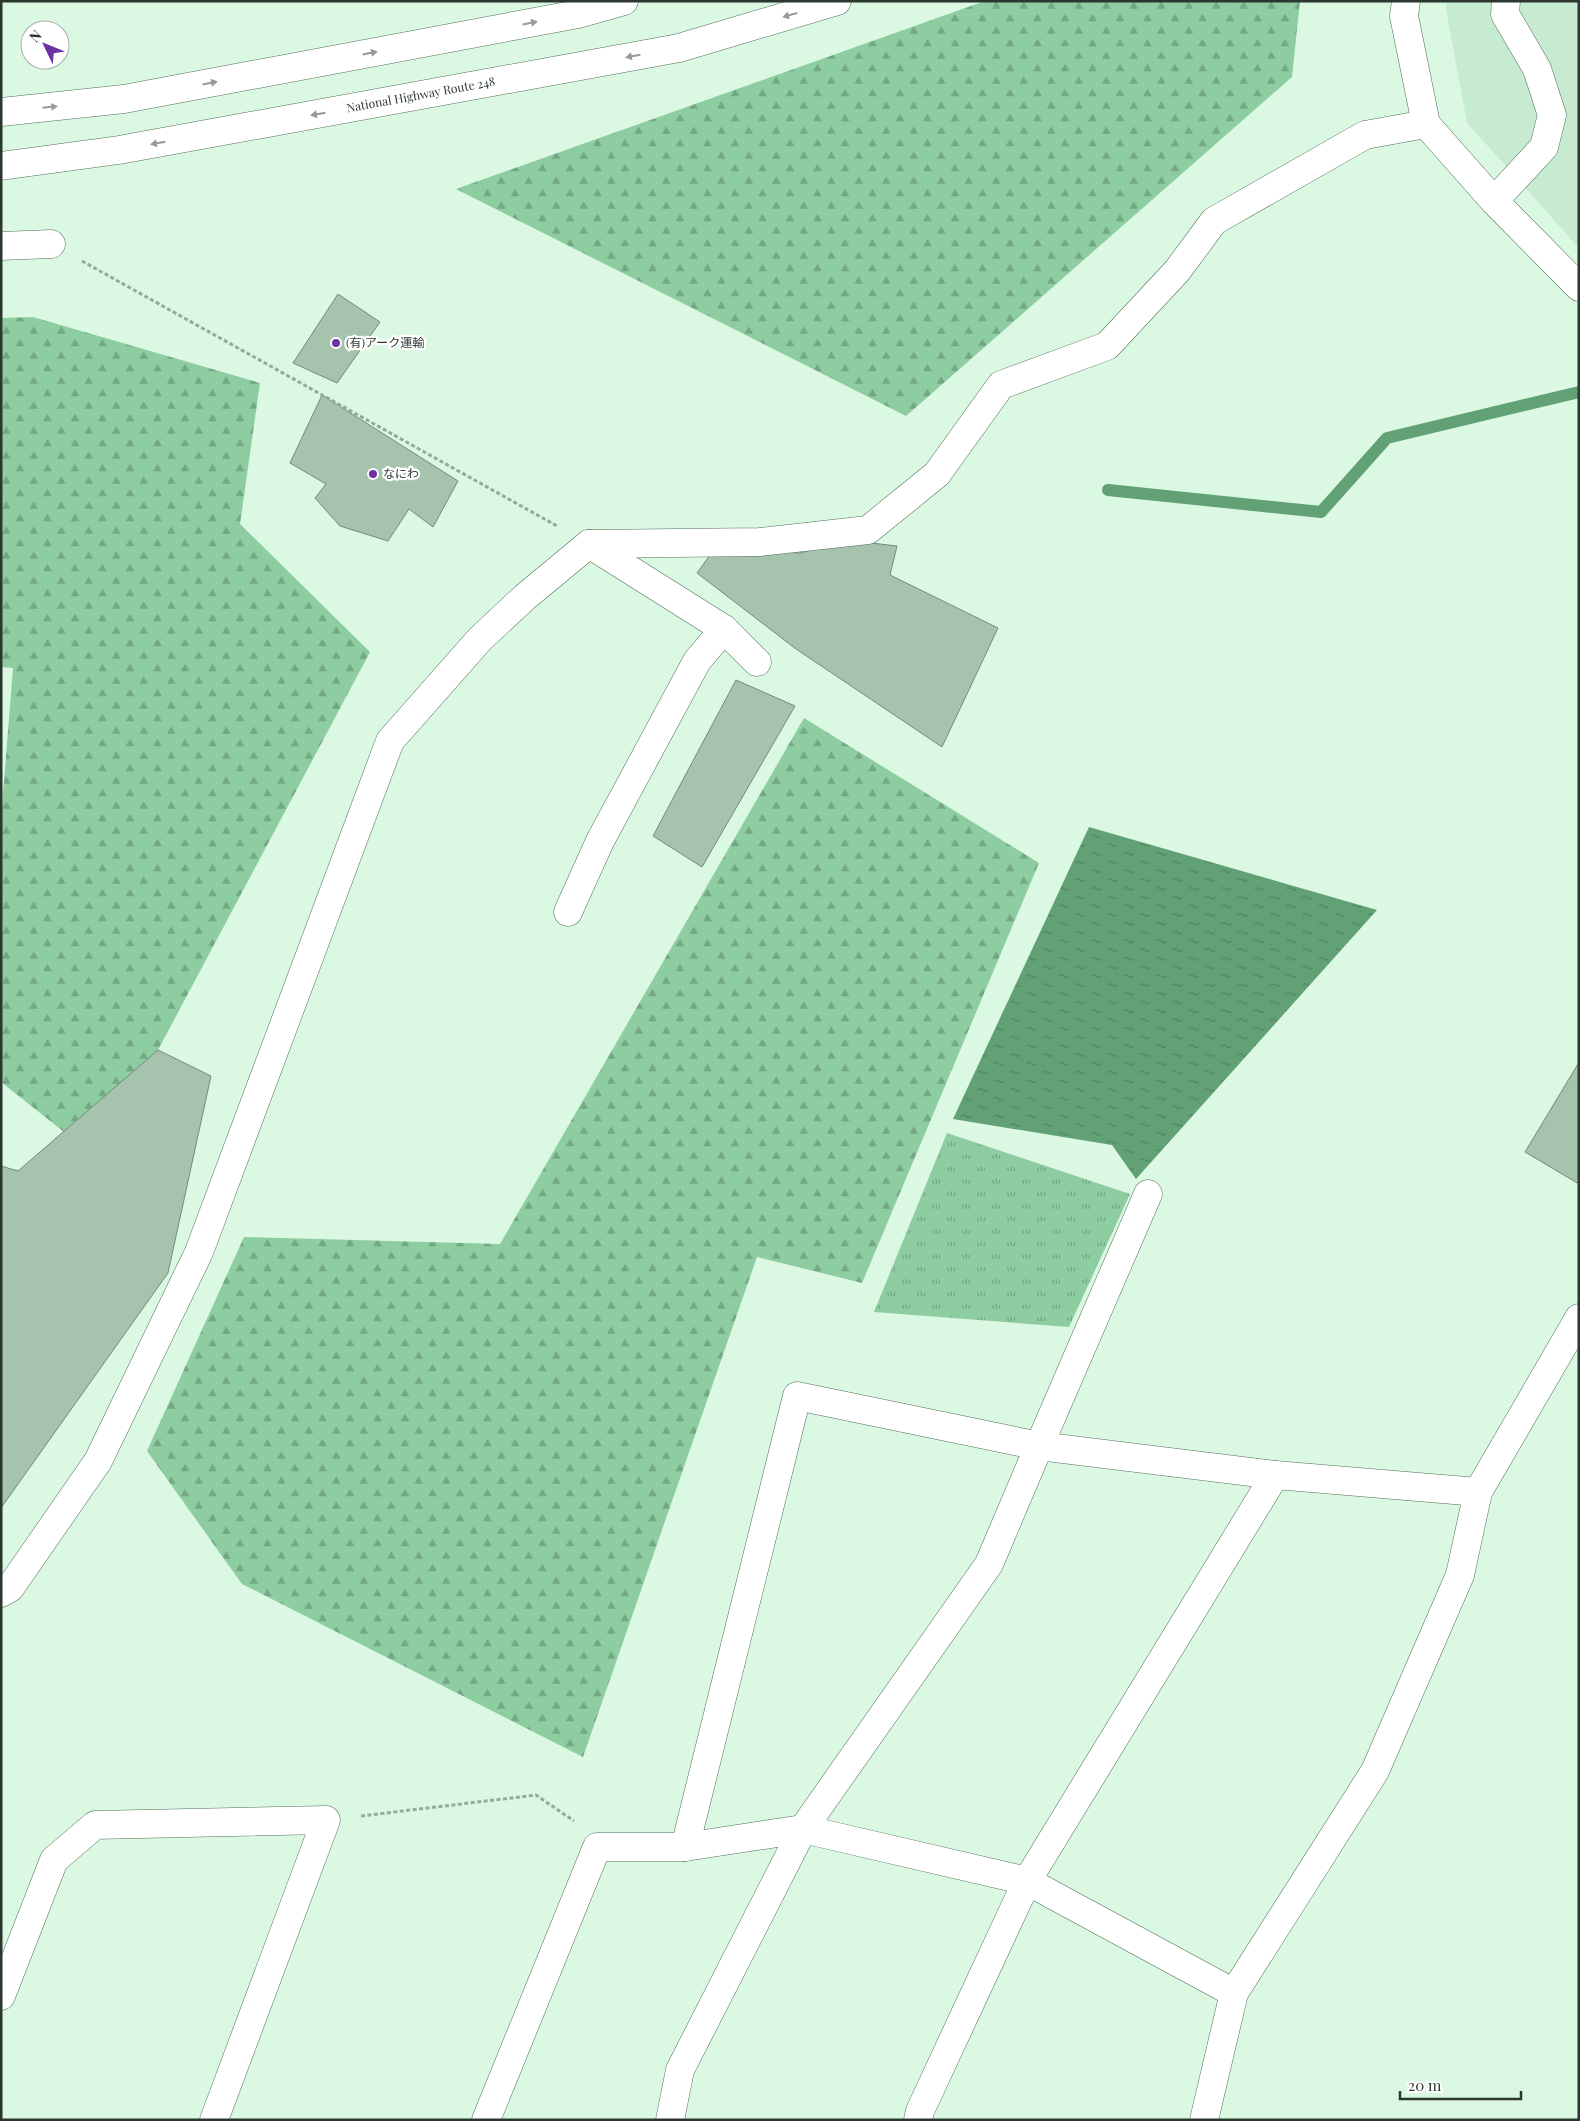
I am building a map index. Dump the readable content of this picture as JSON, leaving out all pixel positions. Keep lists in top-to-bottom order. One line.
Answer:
{"streets":{"main road":["National Highway Route 248"]},"places":["(有)アーク運輸","なにわ"],"scale_bar":"20 m","north":"top left"}
